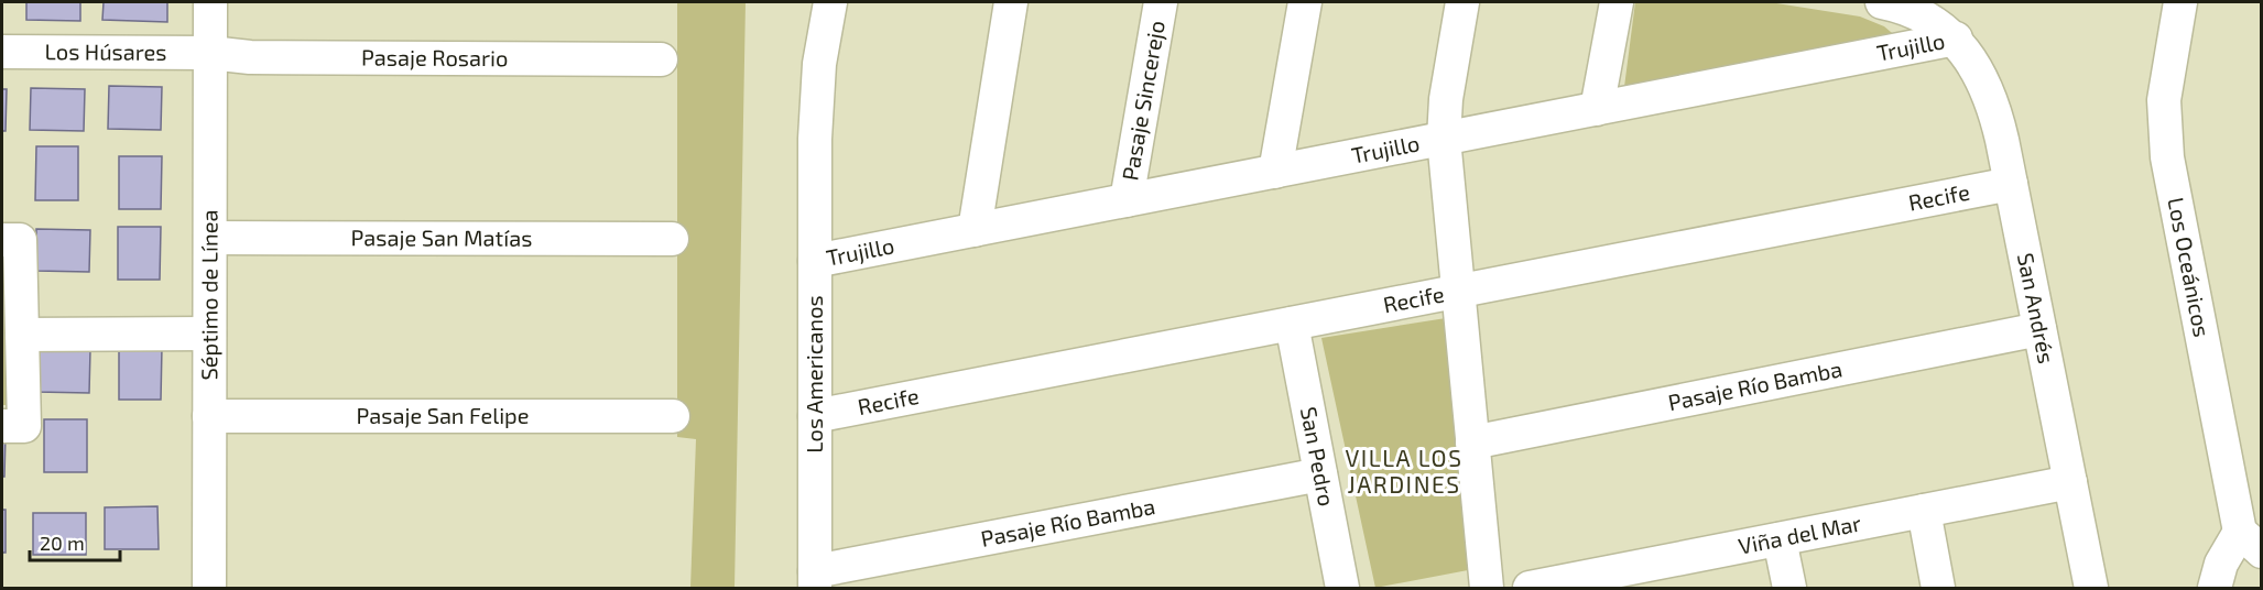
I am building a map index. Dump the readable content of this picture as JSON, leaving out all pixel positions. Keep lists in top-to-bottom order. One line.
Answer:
{"streets":{"street":["Trujillo","Los Húsares","Pasaje Rosario","Pasaje Sincerejo","Recife","Pasaje San Matías","Los Oceánicos","Séptimo de Línea","San Andrés","Los Americanos","Pasaje Río Bamba","Pasaje San Felipe","San Pedro","Viña del Mar"]},"crossings":[["Trujillo","Pasaje Sincerejo"],["Trujillo","San Andrés"],["Trujillo","Los Americanos"],["Los Húsares","Pasaje Rosario"],["Los Húsares","Séptimo de Línea"],["Pasaje Rosario","Séptimo de Línea"],["Recife","San Andrés"],["Recife","Los Americanos"],["Recife","San Pedro"],["Pasaje San Matías","Séptimo de Línea"],["Séptimo de Línea","Pasaje San Felipe"],["San Andrés","Pasaje Río Bamba"],["San Andrés","Viña del Mar"],["Los Americanos","Pasaje Río Bamba"],["Pasaje Río Bamba","San Pedro"]],"districts":["VILLA LOS JARDINES"],"scale_bar":"20 m"}
